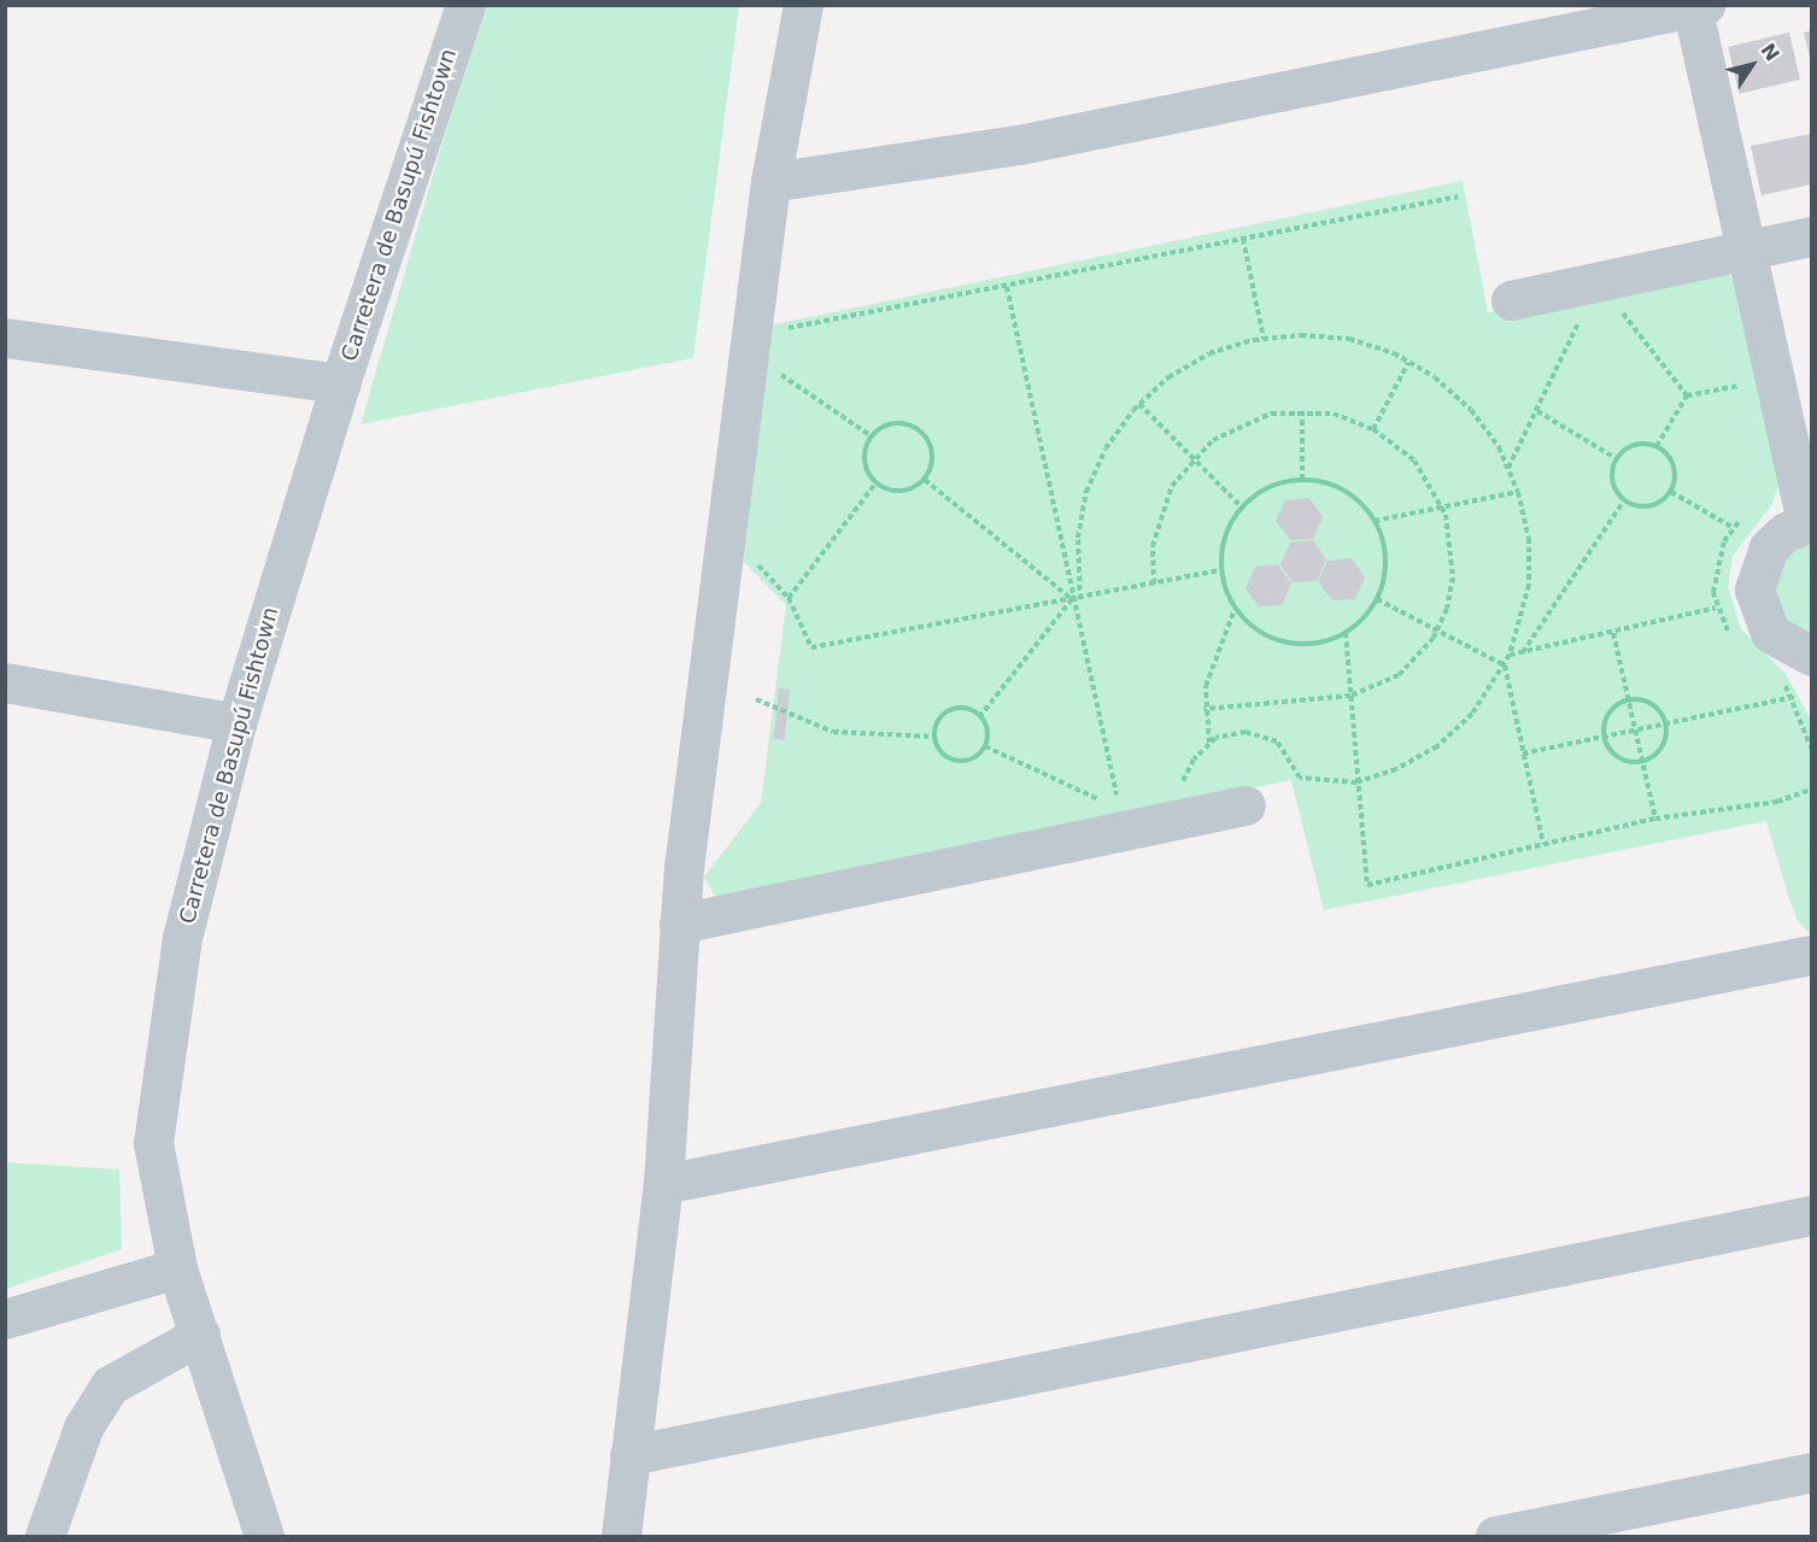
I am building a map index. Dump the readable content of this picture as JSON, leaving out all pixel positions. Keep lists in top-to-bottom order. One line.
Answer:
{"streets":{"street":["Carretera de Basupú Fishtown"]},"north":"top right"}
